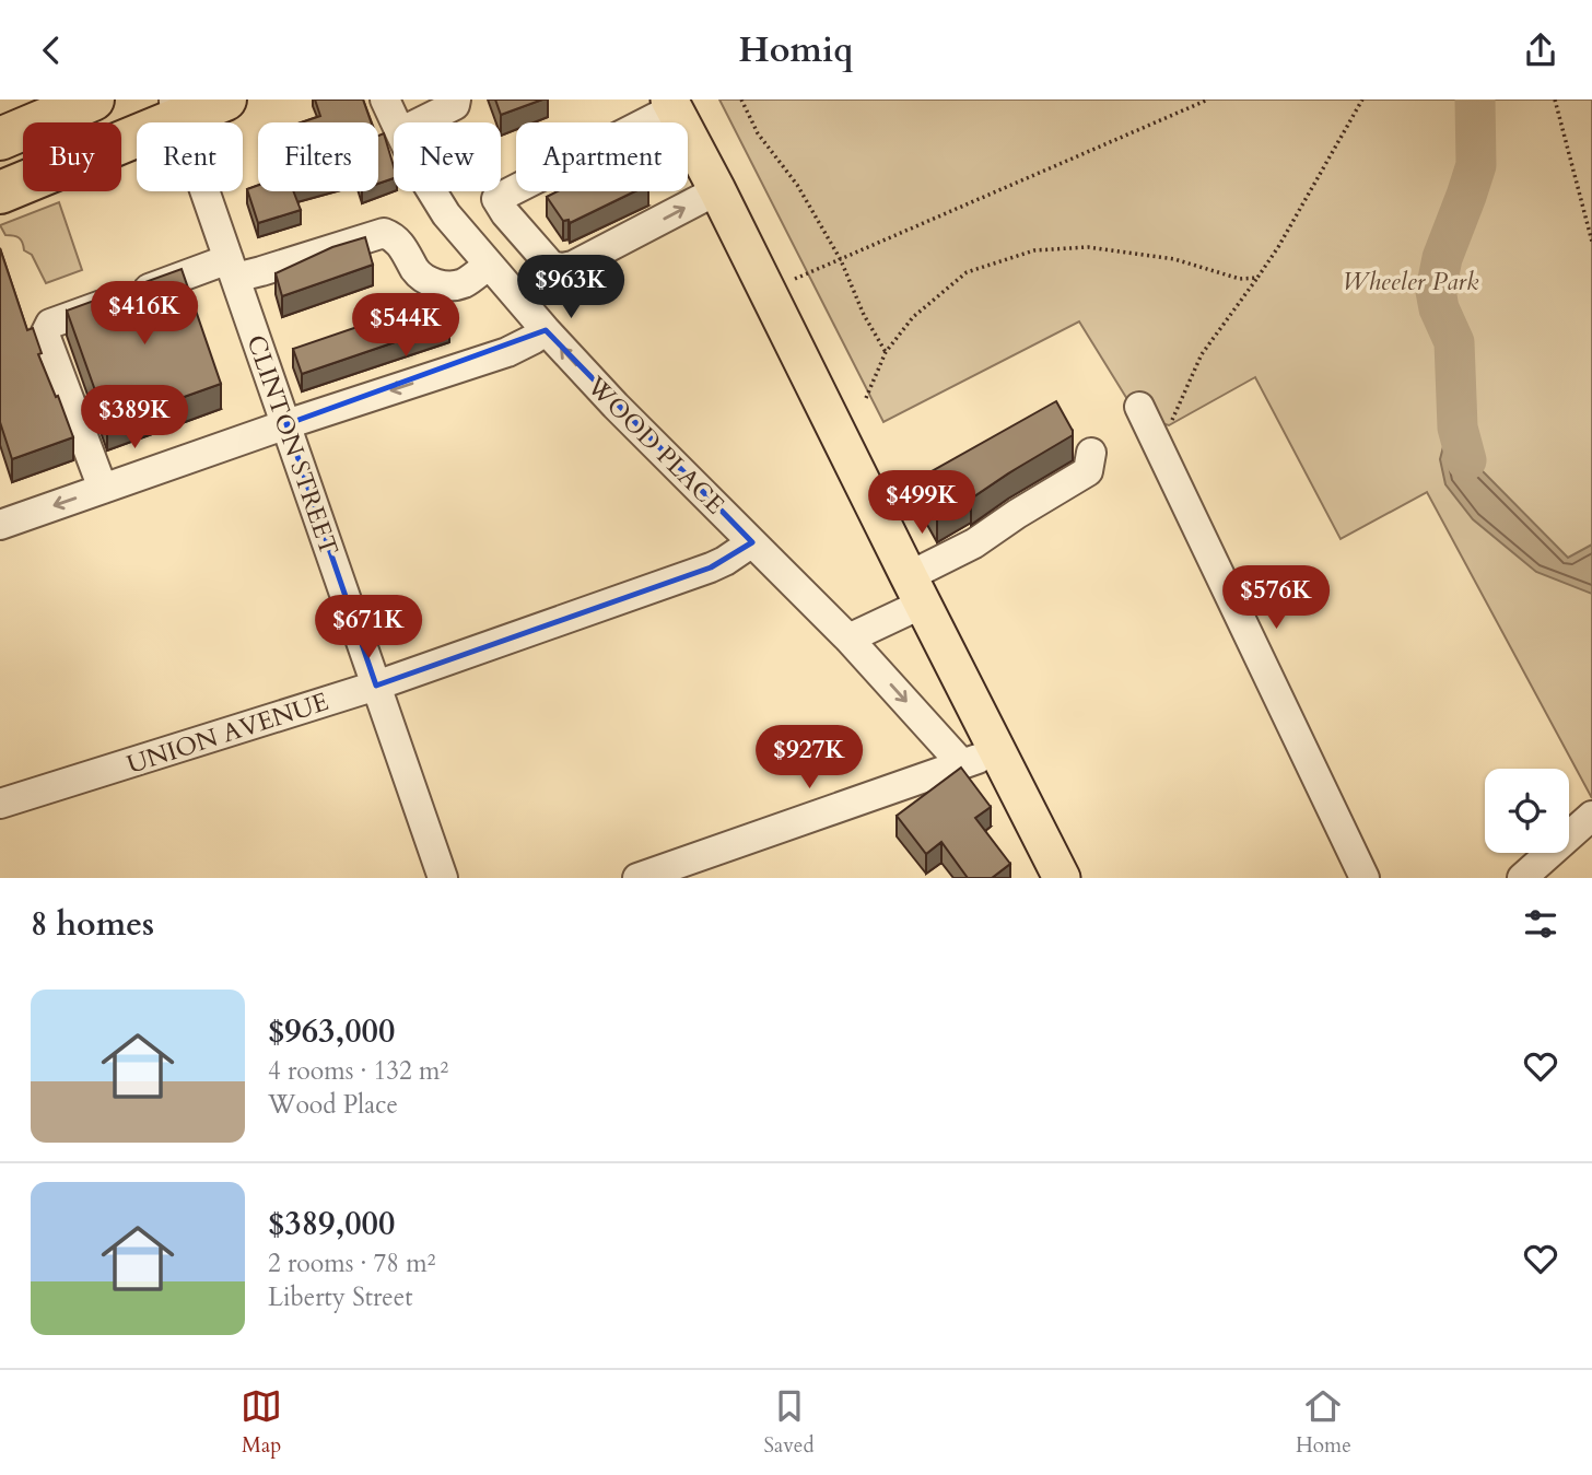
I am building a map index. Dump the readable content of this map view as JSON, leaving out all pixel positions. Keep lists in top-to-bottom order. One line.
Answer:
{"streets":{"street":["CLINTON STREET","WOOD PLACE","UNION AVENUE"]},"crossings":[["CLINTON STREET","UNION AVENUE"],["WOOD PLACE","UNION AVENUE"]],"parks":["Wheeler Park"],"page":{"header":"Homiq","chip":["Buy","Rent","Filters","New","Apartment"],"price":["$963K","$416K","$544K","$389K","$499K","$576K","$671K","$927K"],"heading":"8 homes","list":[{"name":"$963,000","note":"4 rooms · 132 m² · Wood Place"},{"name":"$389,000","note":"2 rooms · 78 m² · Liberty Street"}],"tabs":["Map","Saved","Home"]}}
